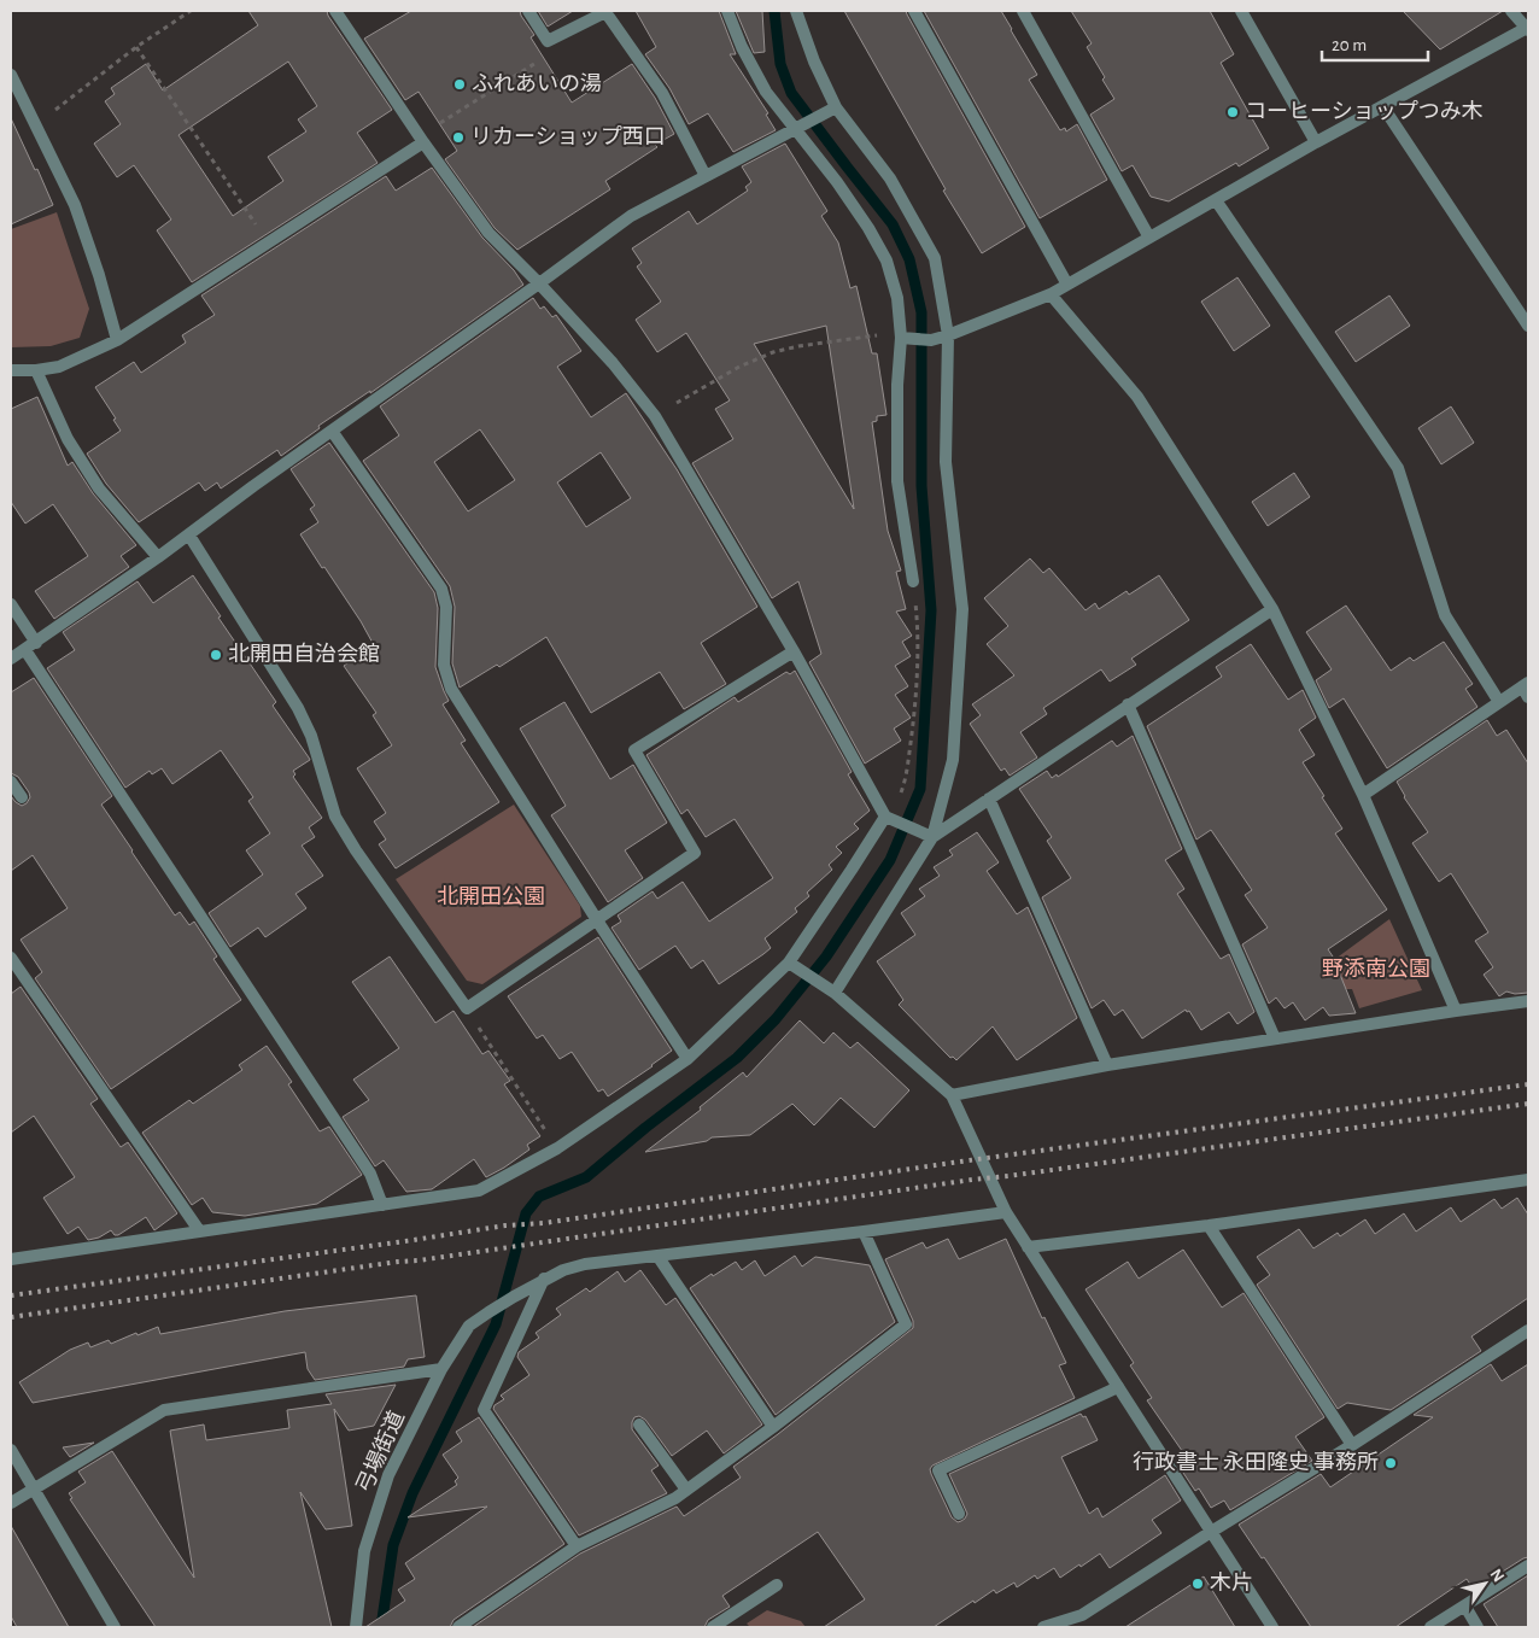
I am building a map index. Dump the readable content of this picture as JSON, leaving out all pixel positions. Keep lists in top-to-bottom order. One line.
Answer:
{"streets":{"street":["弓場街道"]},"parks":["北開田公園","野添南公園"],"places":["ふれあいの湯","コーヒーショップつみ木","リカーショップ西口","北開田自治会館","行政書士 永田隆史 事務所","木片"],"scale_bar":"20 m","north":"top right"}
